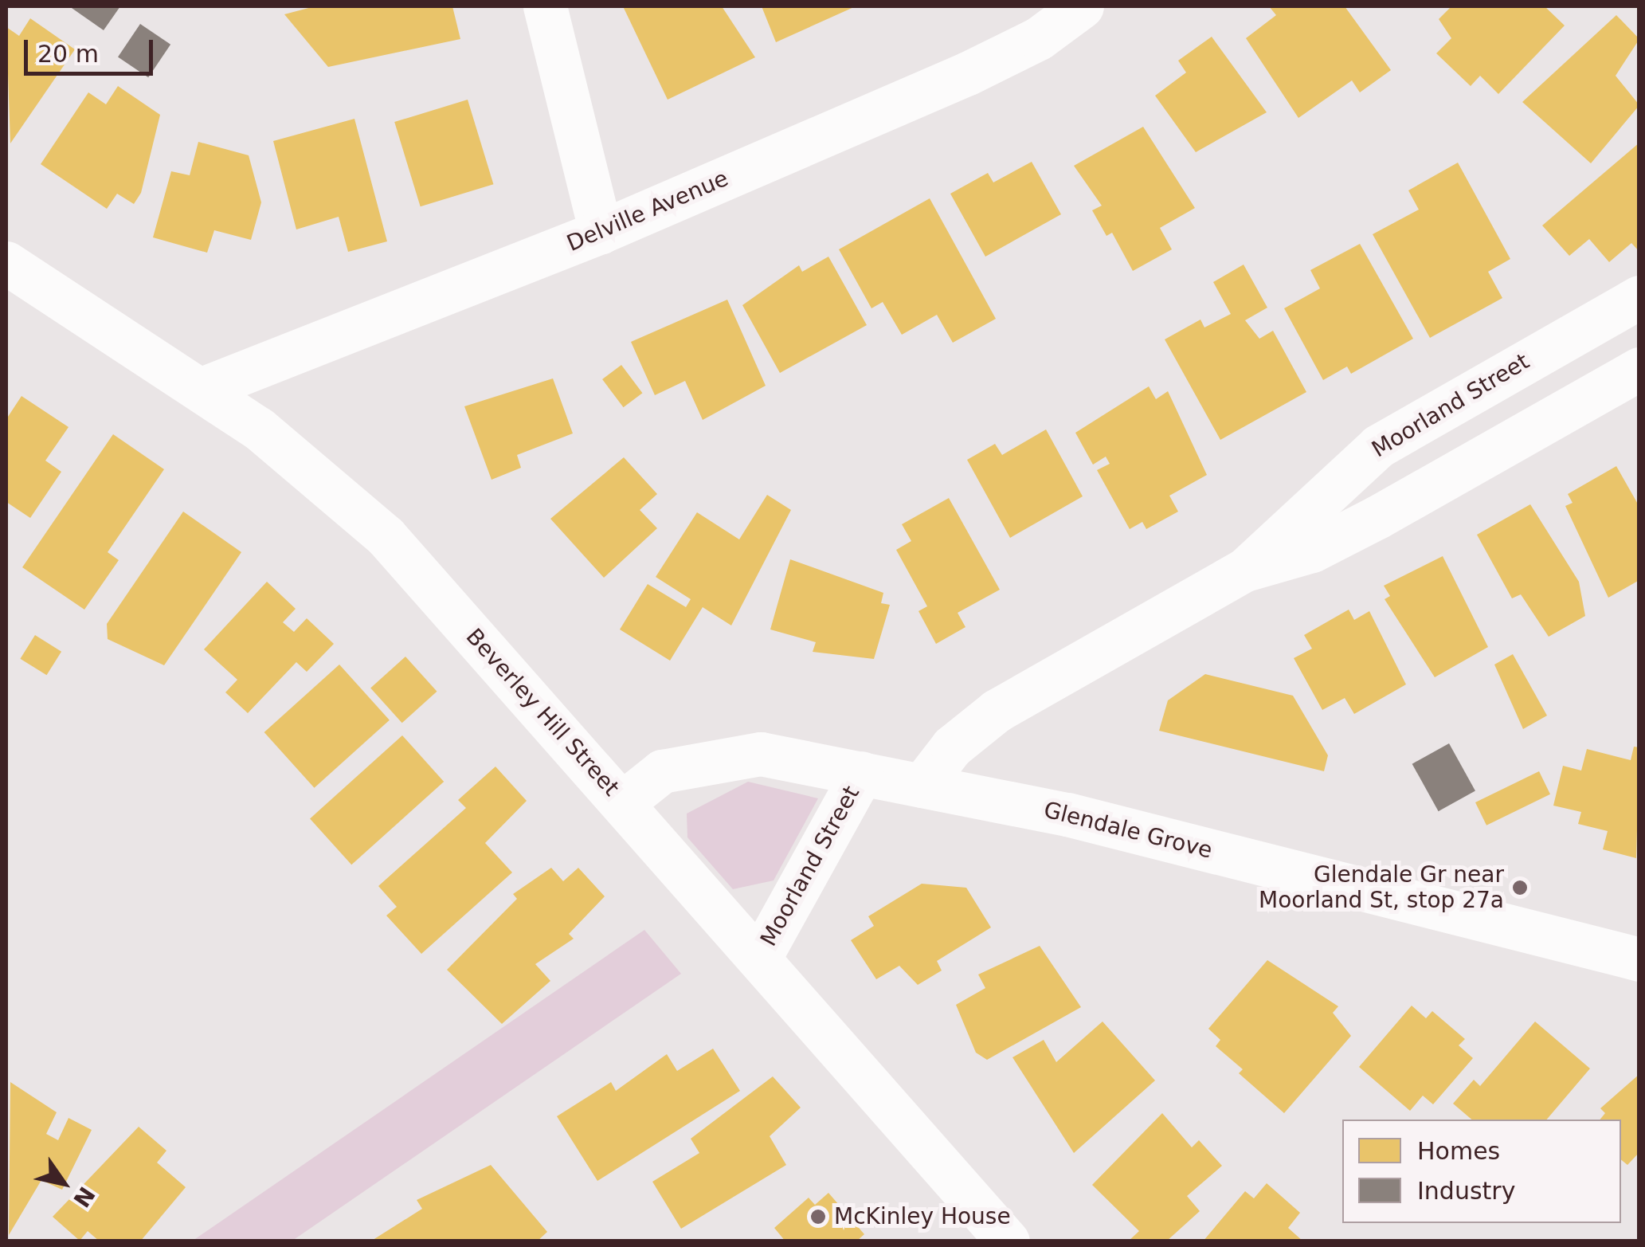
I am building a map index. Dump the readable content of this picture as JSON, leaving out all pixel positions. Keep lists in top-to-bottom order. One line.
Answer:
{"streets":{"street":["Delville Avenue","Moorland Street","Beverley Hill Street","Glendale Grove"]},"crossings":[["Delville Avenue","Beverley Hill Street"],["Moorland Street","Beverley Hill Street"],["Moorland Street","Glendale Grove"],["Beverley Hill Street","Glendale Grove"]],"places":["Glendale Gr near Moorland St, stop 27a","McKinley House"],"legend":["Homes","Industry"],"scale_bar":"20 m","north":"bottom right"}
